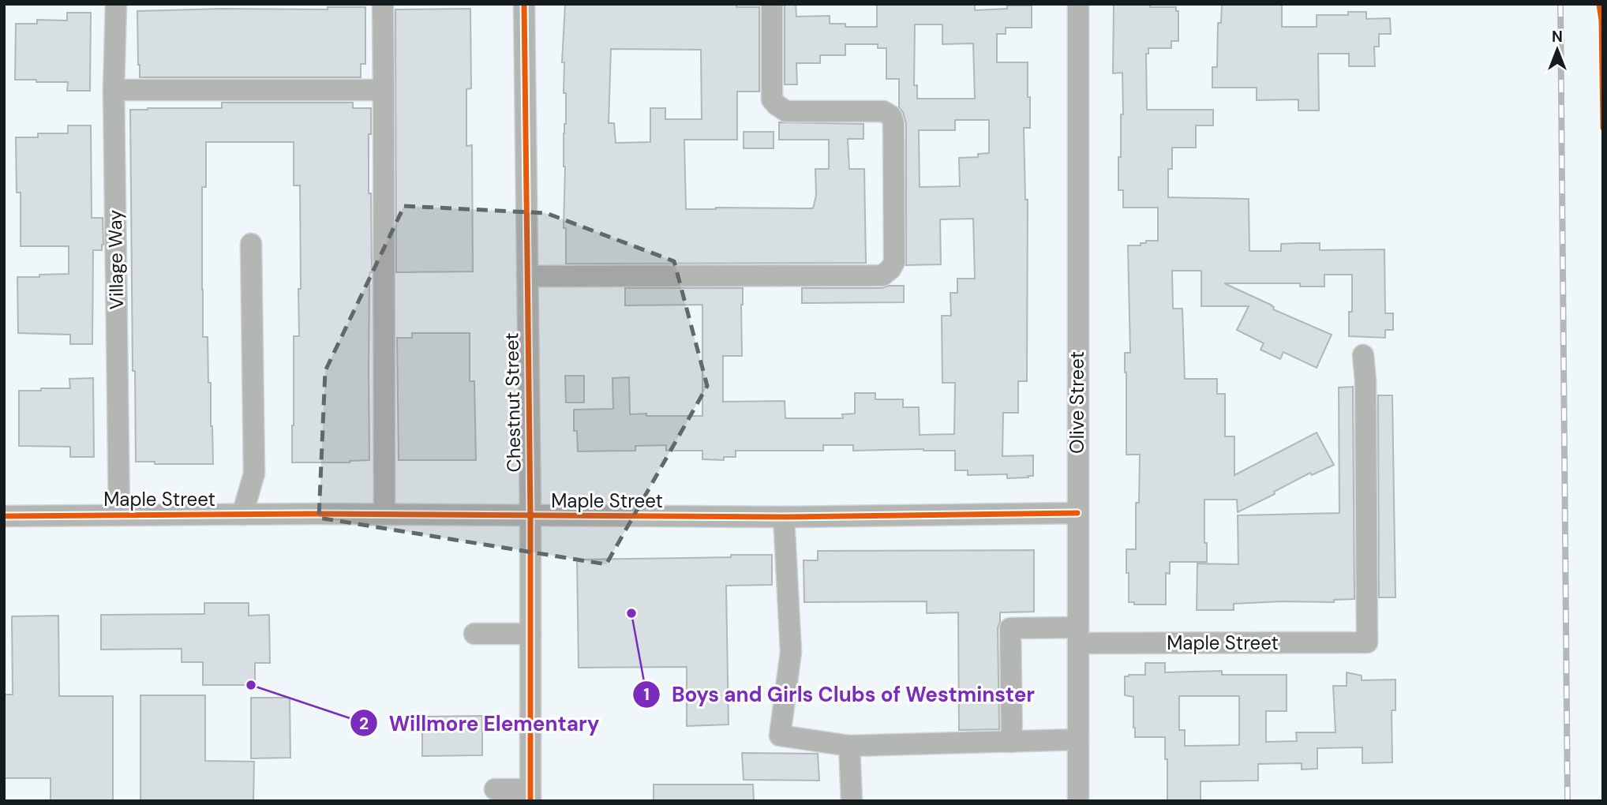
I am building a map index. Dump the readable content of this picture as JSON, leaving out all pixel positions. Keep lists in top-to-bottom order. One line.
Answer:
{"streets":{"street":["Village Way","Chestnut Street","Olive Street","Maple Street"]},"crossings":[["Village Way","Maple Street"],["Chestnut Street","Maple Street"],["Olive Street","Maple Street"]],"places":["Boys and Girls Clubs of Westminster","Willmore Elementary"],"north":"top"}
